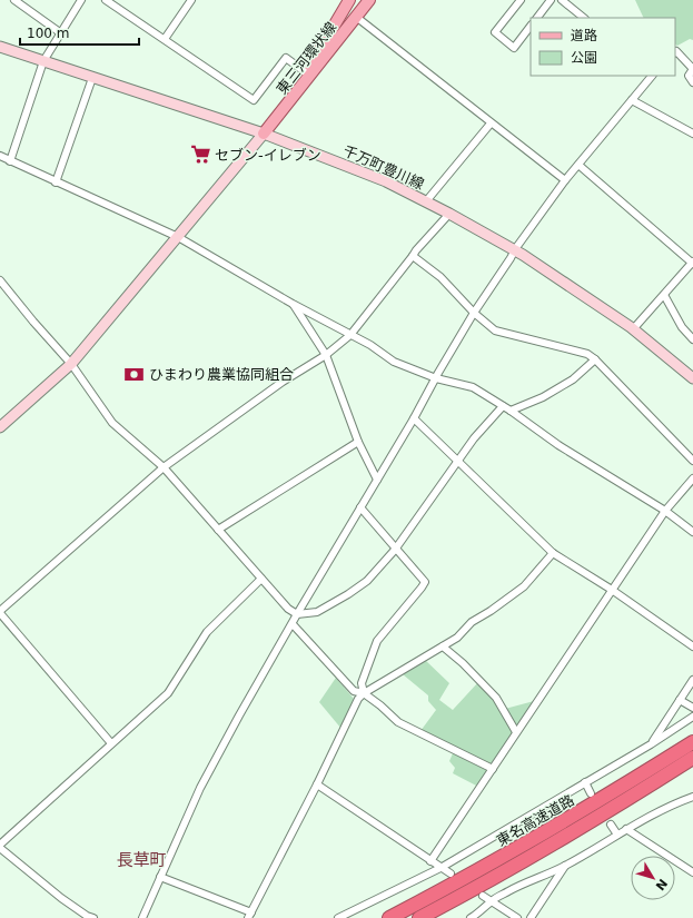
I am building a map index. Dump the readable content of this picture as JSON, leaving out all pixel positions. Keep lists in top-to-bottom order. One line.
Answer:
{"streets":{"highway":["東名高速道路"],"main road":["東三河環状線","千万町豊川線"]},"crossings":[["東三河環状線","千万町豊川線"]],"districts":["長草町"],"places":{"supermarket":["セブン-イレブン"],"bank":["ひまわり農業協同組合"]},"legend":["道路","公園"],"scale_bar":"100 m","north":"bottom right"}
